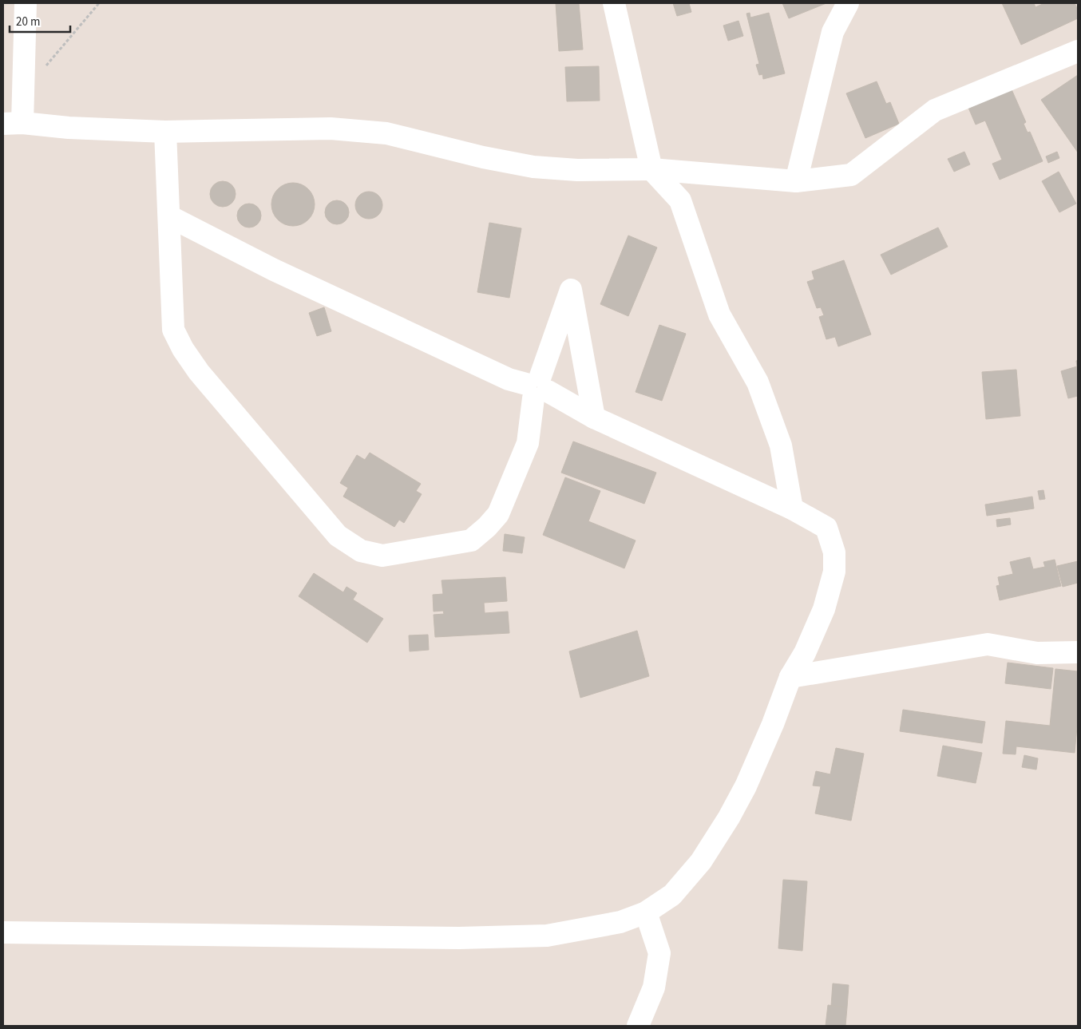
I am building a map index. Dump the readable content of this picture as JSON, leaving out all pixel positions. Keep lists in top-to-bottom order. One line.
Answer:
{"scale_bar":"20 m"}
